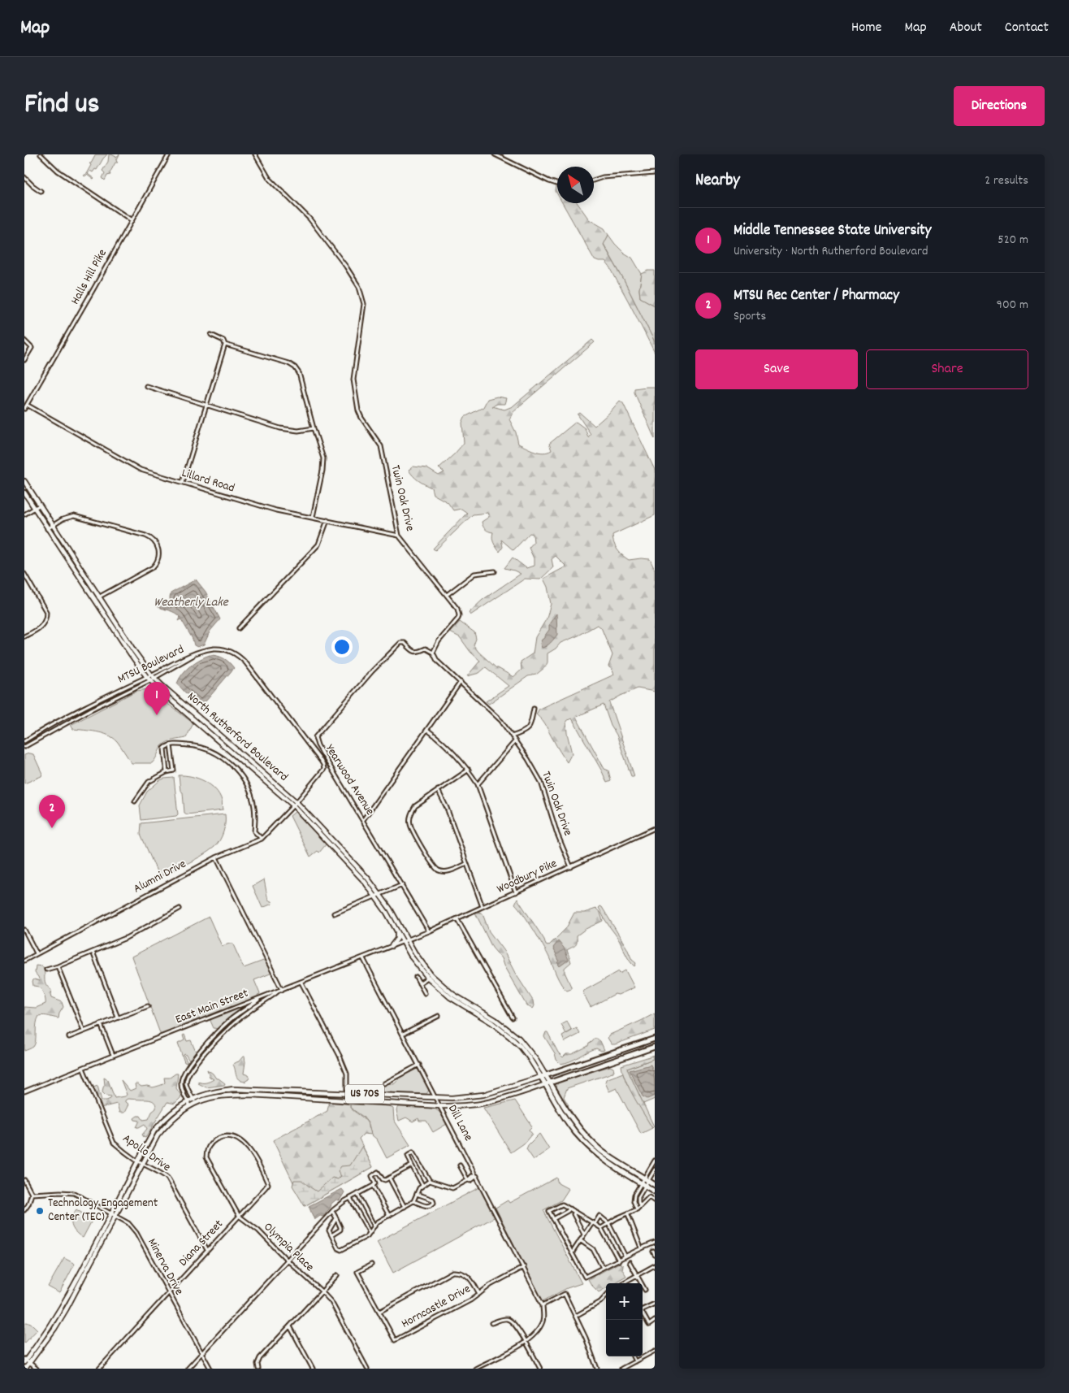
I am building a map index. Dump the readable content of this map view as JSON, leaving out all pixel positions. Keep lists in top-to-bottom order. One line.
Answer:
{"streets":{"highway":["US 70S"],"main road":["North Rutherford Boulevard"],"street":["Halls Hill Pike","Lillard Road","Twin Oak Drive","MTSU Boulevard","Yearwood Avenue","Alumni Drive","Woodbury Pike","East Main Street","Dill Lane","Apollo Drive","Diana Street","Olympia Place","Minerva Drive","Horncastle Drive"]},"crossings":[["Halls Hill Pike","Lillard Road"],["Lillard Road","Twin Oak Drive"],["Twin Oak Drive","Yearwood Avenue"],["Twin Oak Drive","Woodbury Pike"],["MTSU Boulevard","North Rutherford Boulevard"],["MTSU Boulevard","Alumni Drive"],["North Rutherford Boulevard","Alumni Drive"],["North Rutherford Boulevard","Woodbury Pike"],["North Rutherford Boulevard","East Main Street"],["Yearwood Avenue","Woodbury Pike"],["Woodbury Pike","East Main Street"],["East Main Street","Dill Lane"],["East Main Street","Apollo Drive"],["US 70S","Dill Lane"],["US 70S","Apollo Drive"],["US 70S","Minerva Drive"],["Dill Lane","Horncastle Drive"],["Apollo Drive","Diana Street"],["Diana Street","Olympia Place"],["Diana Street","Minerva Drive"]],"water":["Weatherly Lake"],"places":["Technology Engagement Center (TEC)"],"north":"top left","page":{"header":"Map","nav":["Home","Map","About","Contact"],"title":"Find us","buttons":["Directions",["Save","Share"]],"heading":["Nearby","2 results"],"list":[{"mark":"1","name":"Middle Tennessee State University","note":"University · North Rutherford Boulevard","value":"520 m"},{"mark":"2","name":"MTSU Rec Center / Pharmacy","note":"Sports","value":"900 m"}],"pins":["1","2"],"map_buttons":["+","−"]}}
